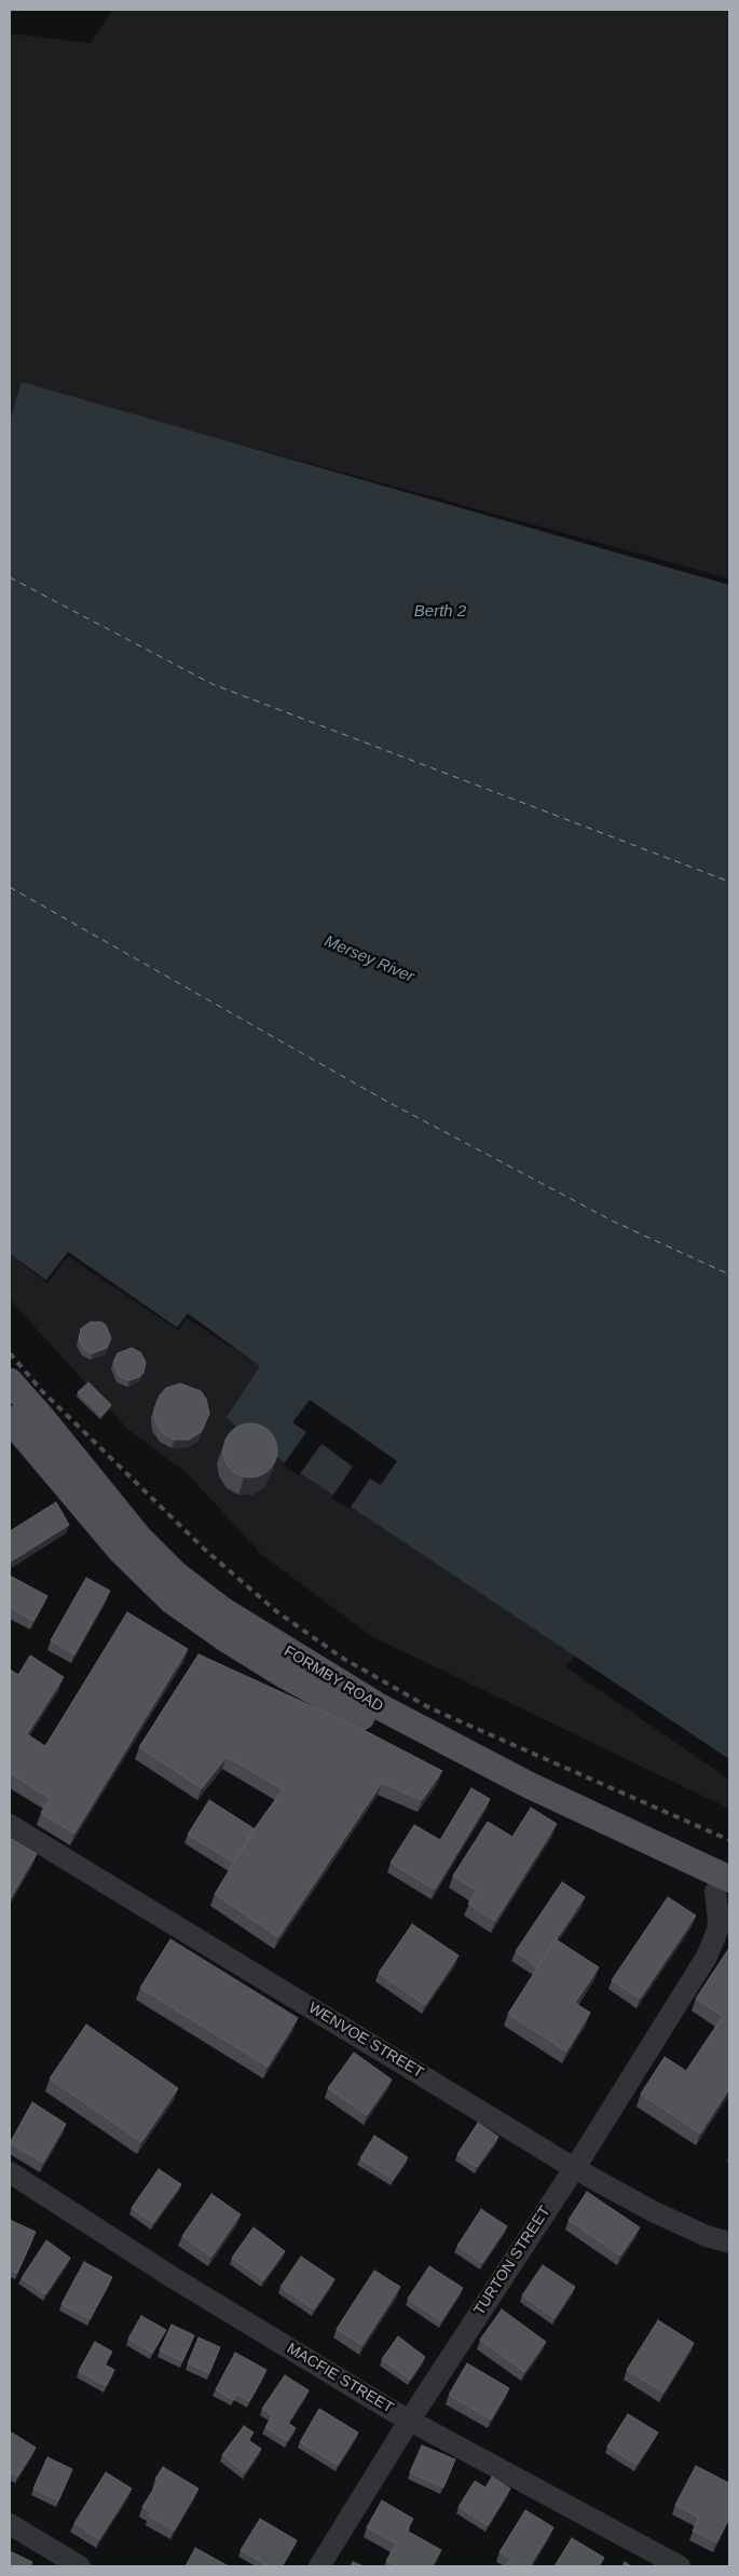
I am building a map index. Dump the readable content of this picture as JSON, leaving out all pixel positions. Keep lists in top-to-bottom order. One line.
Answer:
{"streets":{"main road":["FORMBY ROAD"],"street":["WENVOE STREET","TURTON STREET","MACFIE STREET"]},"crossings":[["FORMBY ROAD","TURTON STREET"],["WENVOE STREET","TURTON STREET"],["TURTON STREET","MACFIE STREET"]],"water":["Berth 2","Mersey River"]}
